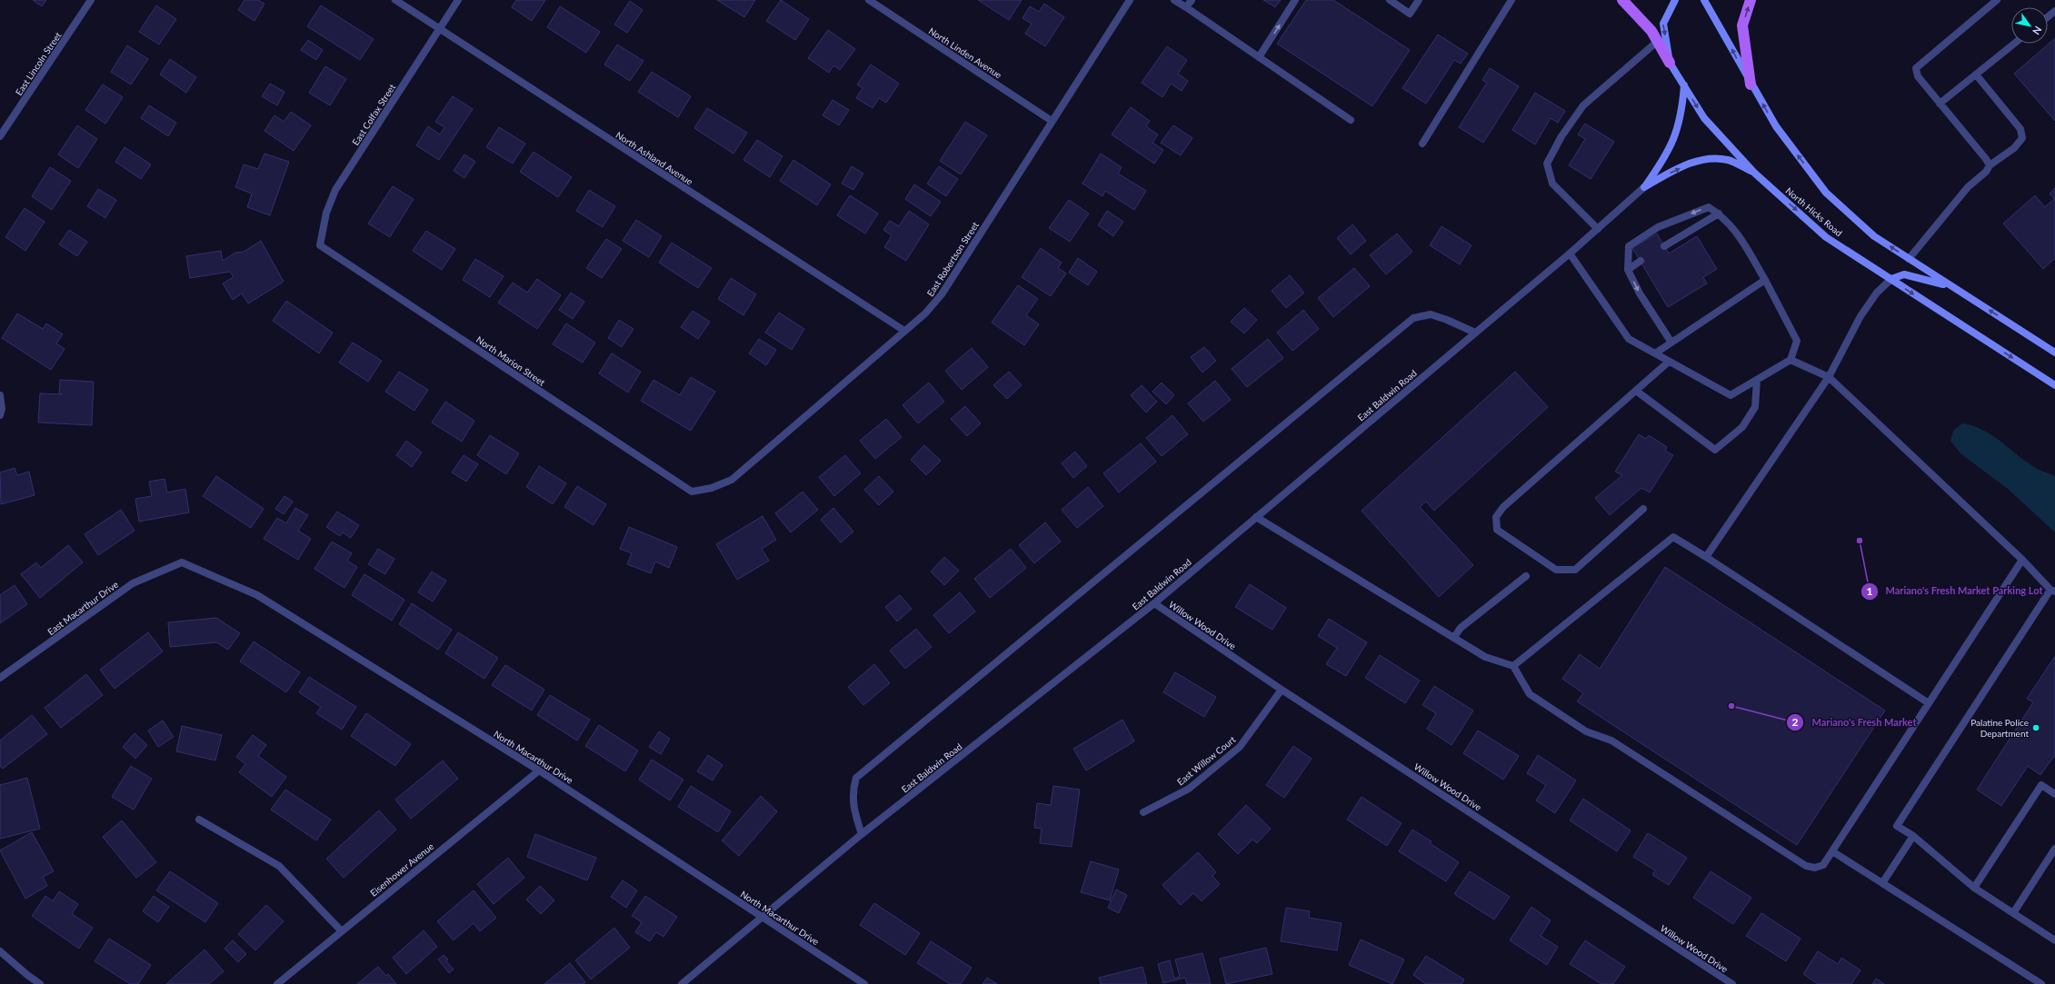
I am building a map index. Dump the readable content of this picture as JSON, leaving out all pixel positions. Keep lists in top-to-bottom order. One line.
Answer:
{"streets":{"main road":["North Hicks Road"],"street":["North Linden Avenue","East Lincoln Street","East Colfax Street","North Ashland Avenue","East Robertson Street","North Marion Street","East Baldwin Road","East Macarthur Drive","Willow Wood Drive","North Macarthur Drive","East Willow Court","Eisenhower Avenue"]},"crossings":[["North Linden Avenue","East Robertson Street"],["East Colfax Street","North Ashland Avenue"],["East Colfax Street","North Marion Street"],["North Ashland Avenue","East Robertson Street"],["East Robertson Street","North Marion Street"],["East Baldwin Road","Willow Wood Drive"],["East Baldwin Road","North Macarthur Drive"],["East Macarthur Drive","North Macarthur Drive"],["Willow Wood Drive","East Willow Court"],["North Macarthur Drive","Eisenhower Avenue"]],"places":["Mariano's Fresh Market Parking Lot","Mariano's Fresh Market","Palatine Police Department"],"north":"bottom right"}
